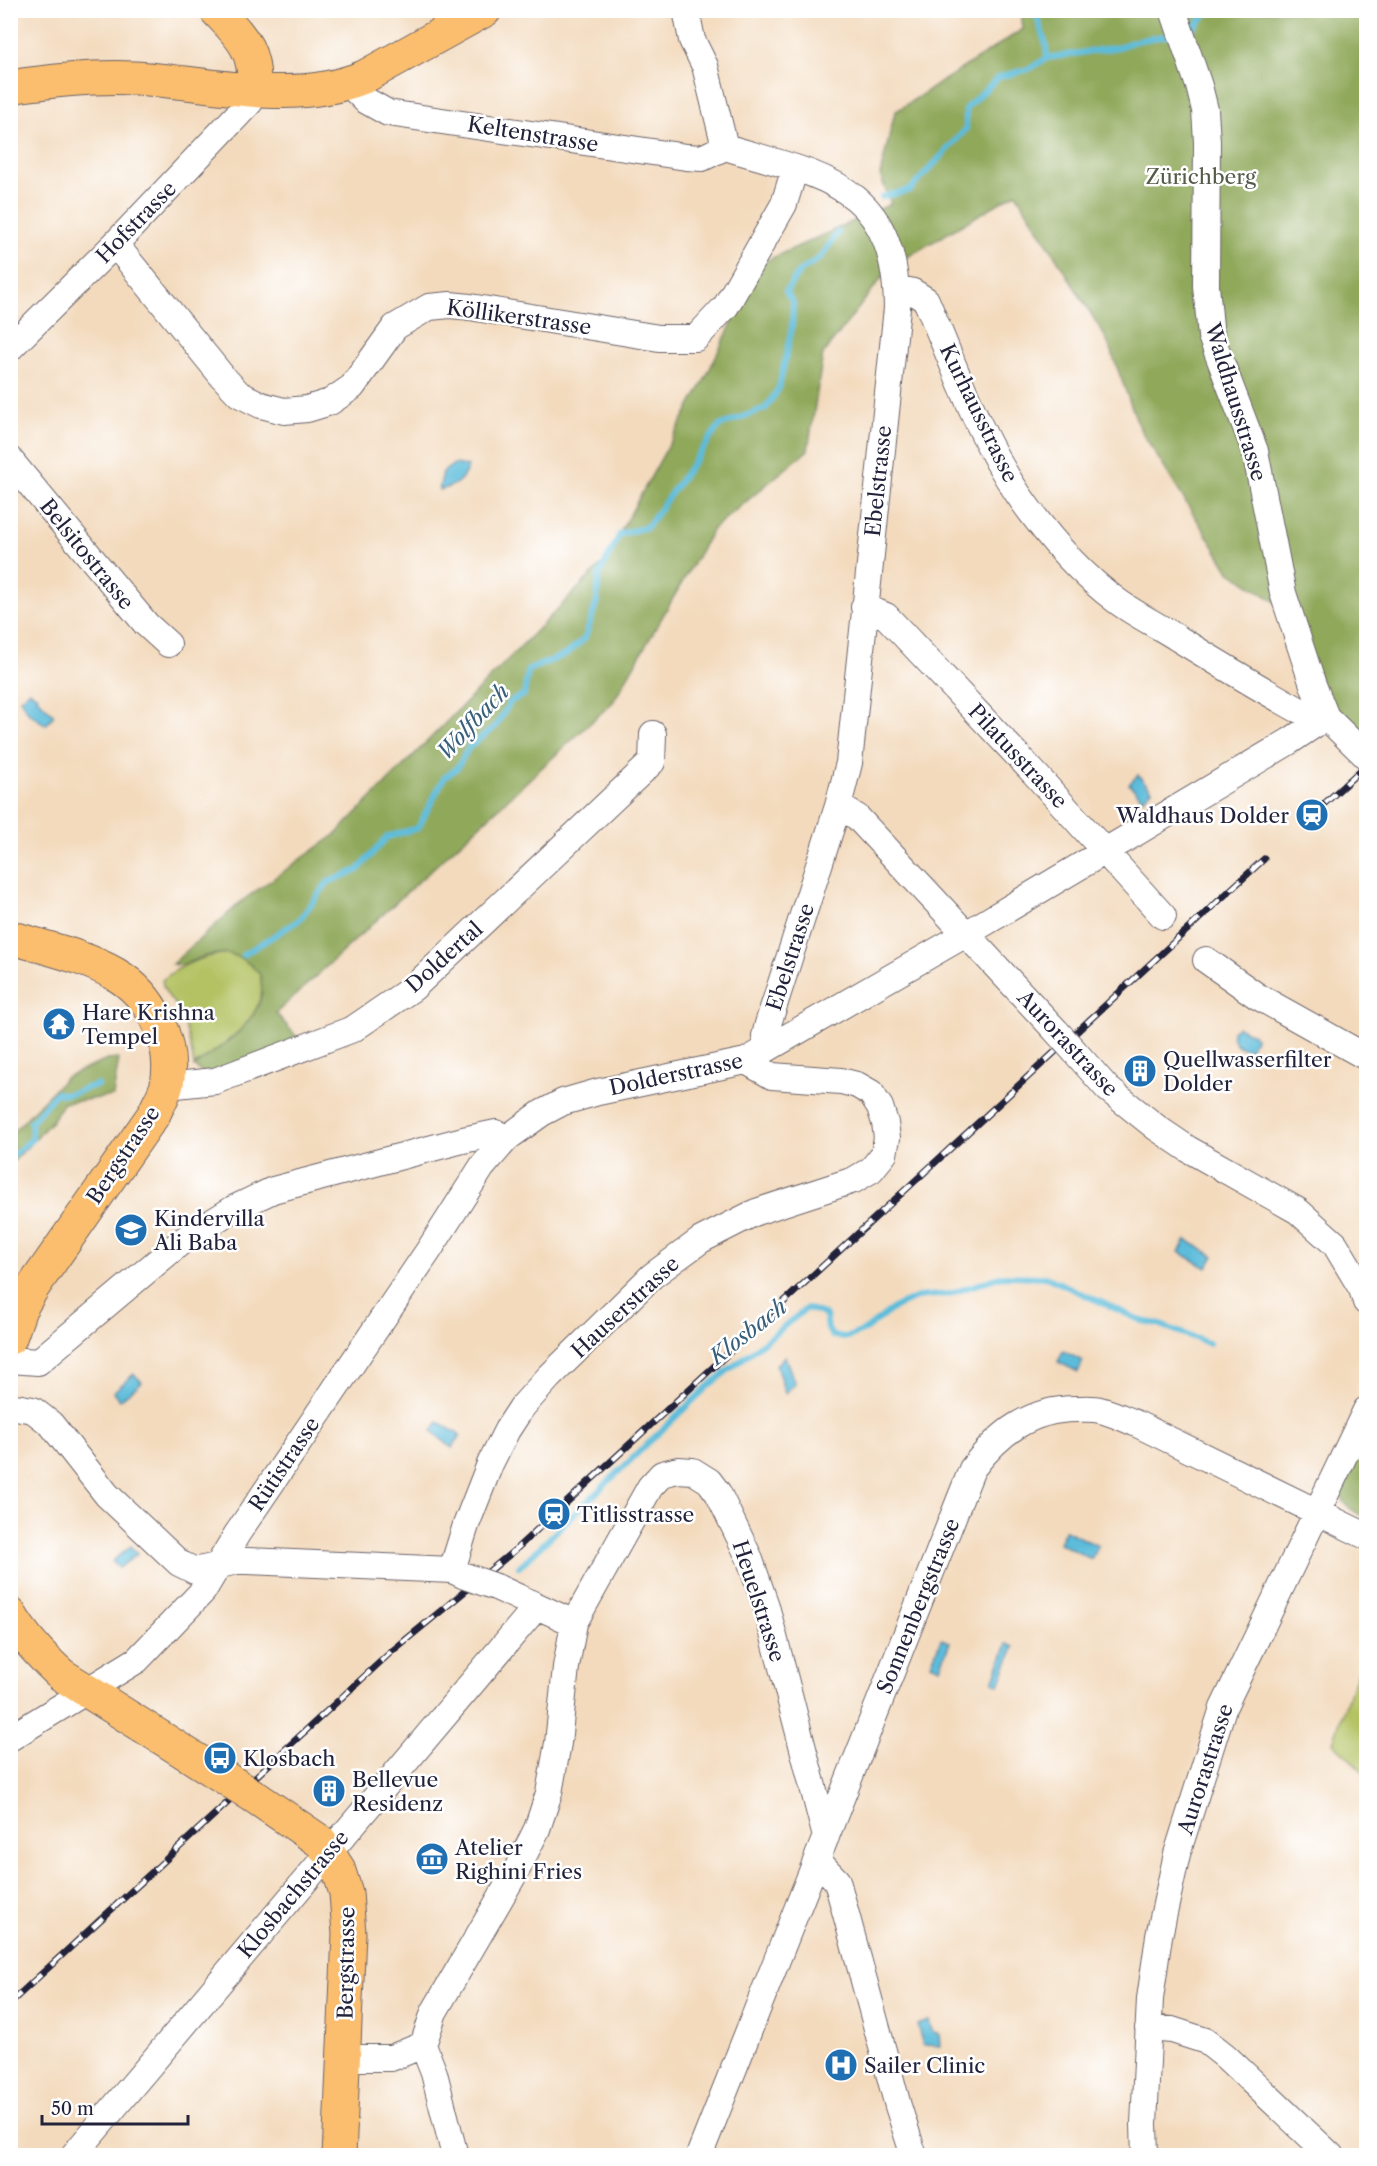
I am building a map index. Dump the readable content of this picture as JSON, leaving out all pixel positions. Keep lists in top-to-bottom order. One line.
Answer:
{"streets":{"main road":["Bergstrasse"],"street":["Keltenstrasse","Hofstrasse","Köllikerstrasse","Waldhausstrasse","Kurhausstrasse","Ebelstrasse","Belsitostrasse","Pilatusstrasse","Doldertal","Aurorastrasse","Dolderstrasse","Hauserstrasse","Rütistrasse","Heuelstrasse","Sonnenbergstrasse","Klosbachstrasse"]},"crossings":[["Keltenstrasse","Ebelstrasse"],["Hofstrasse","Köllikerstrasse"],["Köllikerstrasse","Ebelstrasse"],["Waldhausstrasse","Kurhausstrasse"],["Waldhausstrasse","Dolderstrasse"],["Kurhausstrasse","Ebelstrasse"],["Kurhausstrasse","Dolderstrasse"],["Ebelstrasse","Pilatusstrasse"],["Ebelstrasse","Aurorastrasse"],["Ebelstrasse","Dolderstrasse"],["Pilatusstrasse","Dolderstrasse"],["Doldertal","Bergstrasse"],["Aurorastrasse","Dolderstrasse"],["Aurorastrasse","Sonnenbergstrasse"],["Dolderstrasse","Hauserstrasse"],["Dolderstrasse","Rütistrasse"],["Bergstrasse","Rütistrasse"],["Bergstrasse","Klosbachstrasse"],["Heuelstrasse","Sonnenbergstrasse"]],"water":["Wolfbach","Klosbach"],"parks":["Zürichberg"],"places":{"station":["Waldhaus Dolder","Titlisstrasse"],"temple":["Hare Krishna Tempel"],"building":["Quellwasserfilter Dolder","Bellevue Residenz"],"school or university":["Kindervilla Ali Baba"],"bus stop":["Klosbach"],"museum":["Atelier Righini Fries"],"hospital":["Sailer Clinic"]},"scale_bar":"50 m"}
